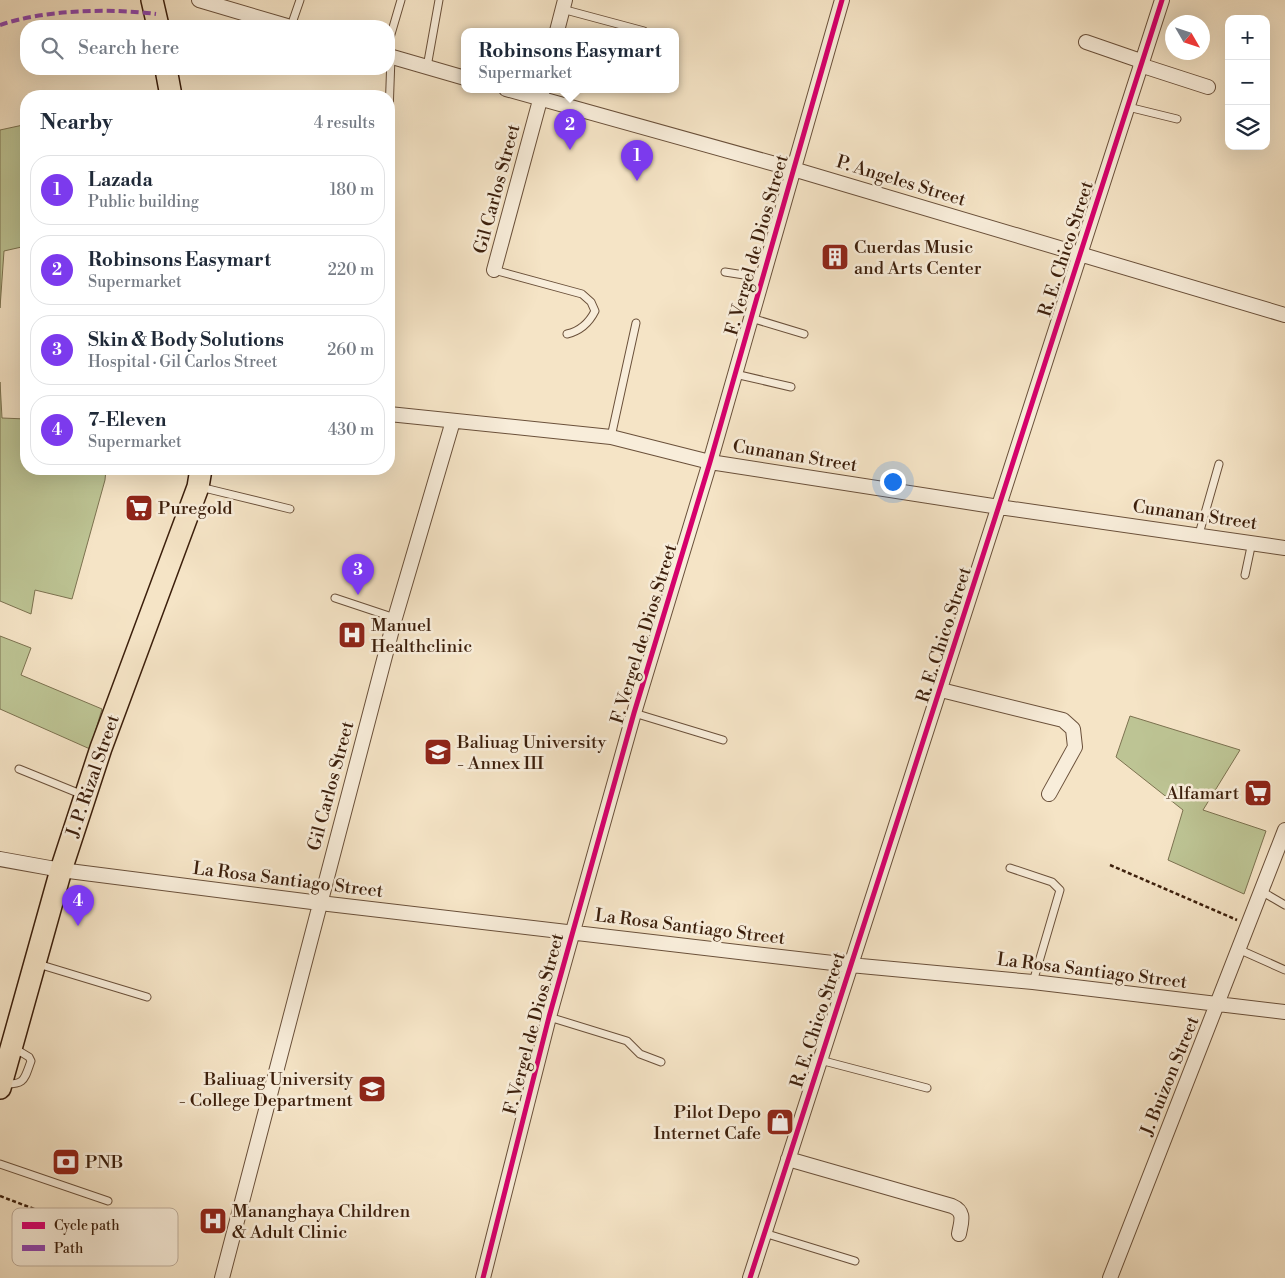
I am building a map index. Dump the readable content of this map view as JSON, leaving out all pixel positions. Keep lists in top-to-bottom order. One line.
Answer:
{"streets":{"main road":["J. P. Rizal Street"],"street":["P. Angeles Street","Gil Carlos Street","F. Vergel de Dios Street","R. E. Chico Street","Cunanan Street","La Rosa Santiago Street","J. Buizon Street"]},"crossings":[["P. Angeles Street","Gil Carlos Street"],["P. Angeles Street","F. Vergel de Dios Street"],["P. Angeles Street","R. E. Chico Street"],["Gil Carlos Street","Cunanan Street"],["Gil Carlos Street","La Rosa Santiago Street"],["F. Vergel de Dios Street","Cunanan Street"],["F. Vergel de Dios Street","La Rosa Santiago Street"],["R. E. Chico Street","Cunanan Street"],["R. E. Chico Street","La Rosa Santiago Street"],["J. P. Rizal Street","La Rosa Santiago Street"],["La Rosa Santiago Street","J. Buizon Street"]],"places":{"building":["Cuerdas Music and Arts Center"],"supermarket":["Puregold","Alfamart"],"hospital":["Manuel Healthclinic","Mananghaya Children & Adult Clinic"],"school or university":["Baliuag University - Annex III","Baliuag University - College Department"],"shop":["Pilot Depo Internet Cafe"],"bank":["PNB"]},"legend":["Cycle path","Path"],"north":"bottom right","page":{"map_buttons":["+","−"],"search":"Search here","popup":["Robinsons Easymart","Supermarket"],"heading":["Nearby","4 results"],"pins":["2","1","3","4"],"list":[{"mark":"1","name":"Lazada","note":"Public building","value":"180 m"},{"mark":"2","name":"Robinsons Easymart","note":"Supermarket","value":"220 m"},{"mark":"3","name":"Skin & Body Solutions","note":"Hospital · Gil Carlos Street","value":"260 m"},{"mark":"4","name":"7-Eleven","note":"Supermarket","value":"430 m"}]}}
